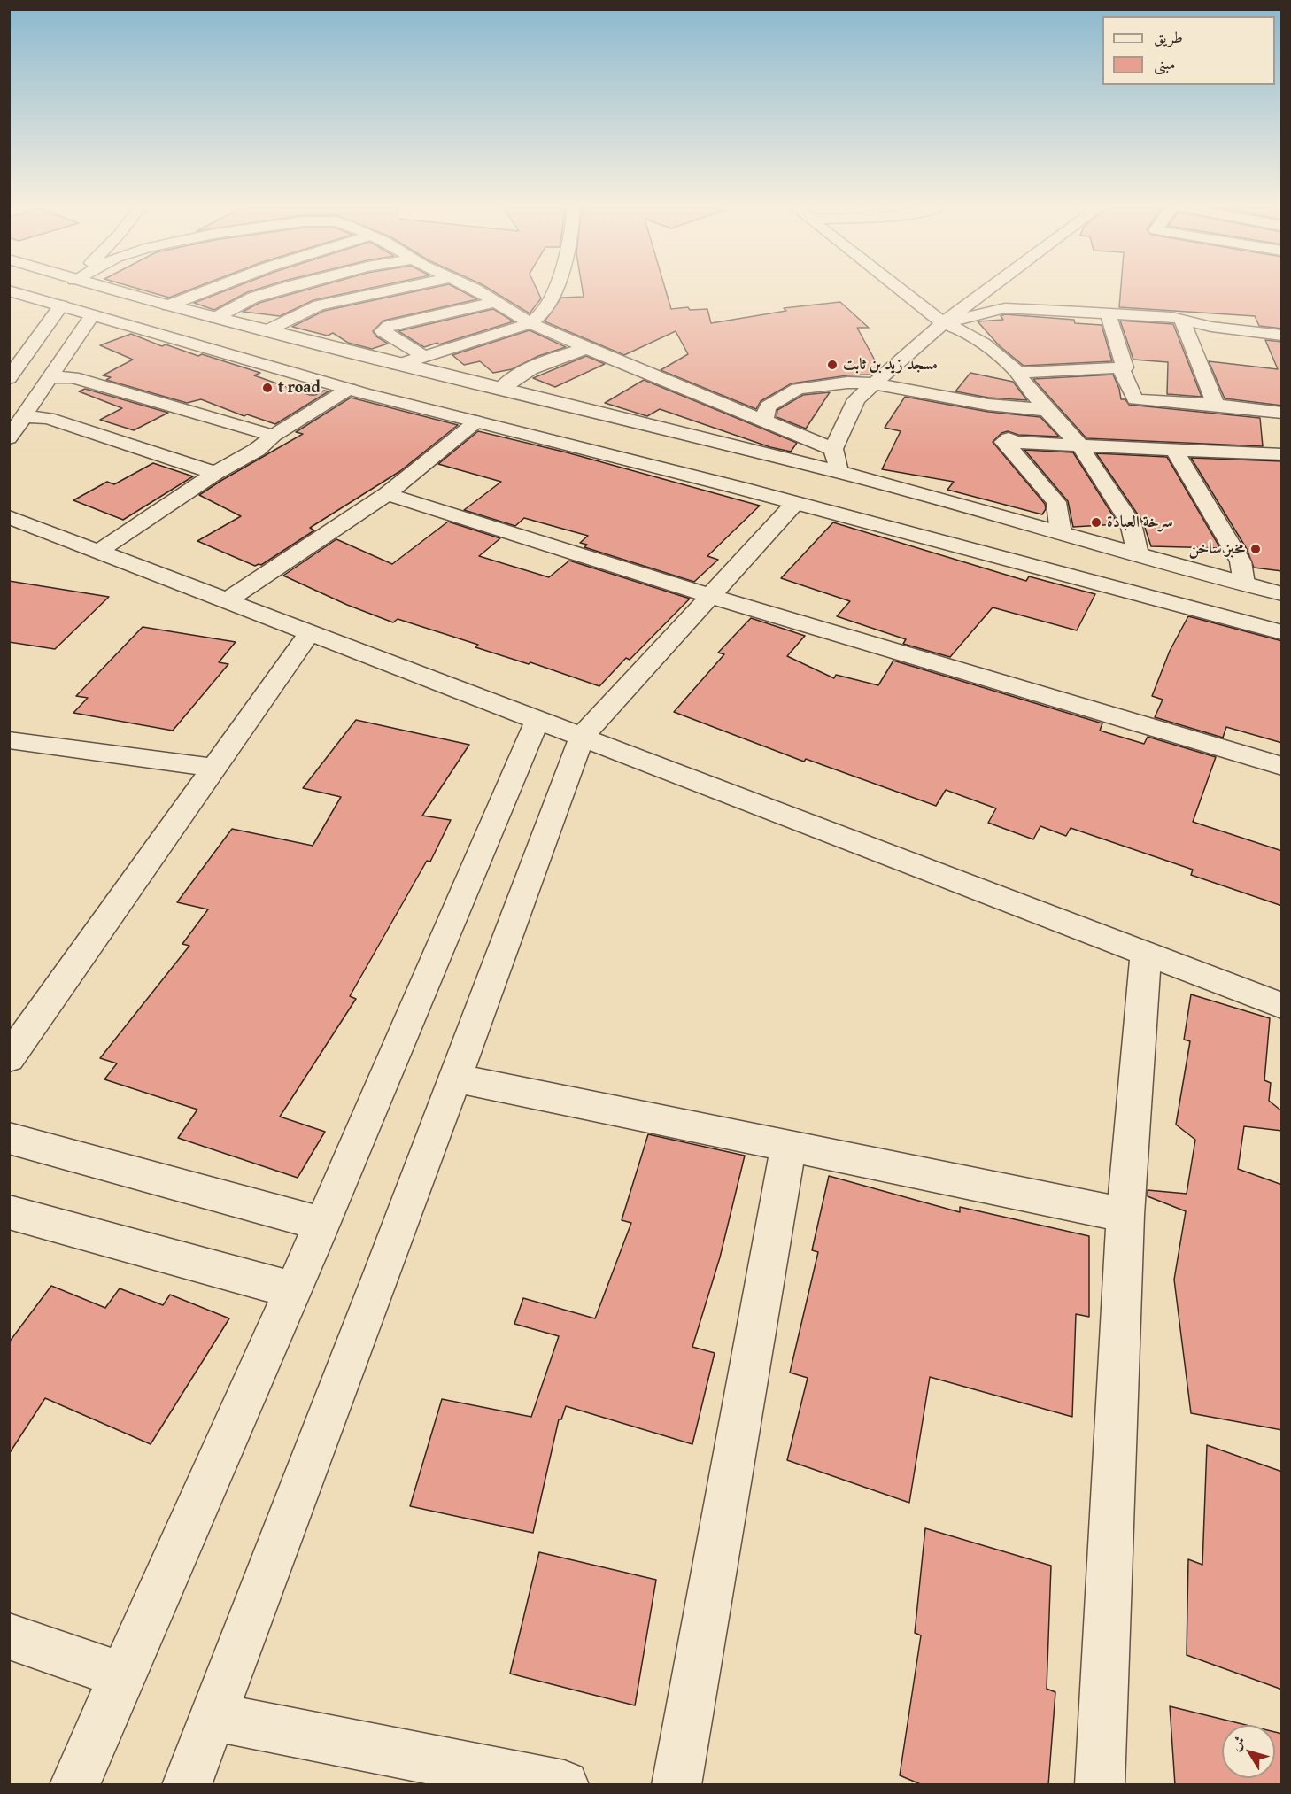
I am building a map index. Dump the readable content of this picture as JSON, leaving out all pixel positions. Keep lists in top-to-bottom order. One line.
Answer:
{"places":["مسجد زيد بن ثابت","t road","سرخة العبادة","مخبز ساخن"],"legend":["طريق","مبنى"],"north":"top left"}
